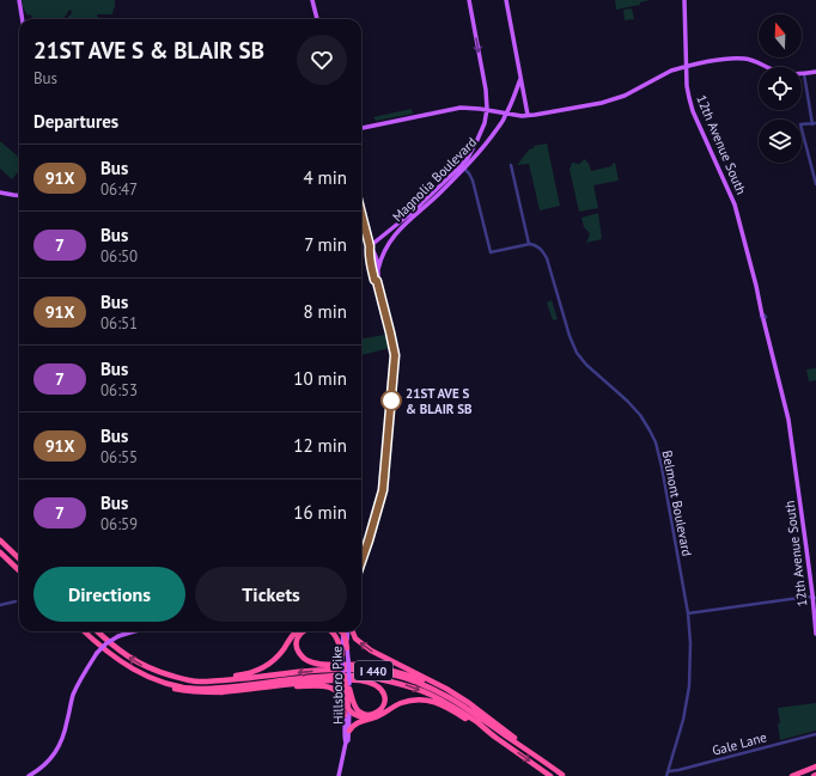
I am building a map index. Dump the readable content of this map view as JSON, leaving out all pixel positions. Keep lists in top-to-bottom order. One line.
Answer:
{"streets":{"highway":["I 440"],"main road":["12th Avenue South","Magnolia Boulevard","Hillsboro Pike"],"street":["Belmont Boulevard","Gale Lane"]},"crossings":[["Belmont Boulevard","Gale Lane"]],"places":["21ST AVE S & BLAIR SB"],"lines":["bus line 91X"],"north":"top","page":{"heading":[["21ST AVE S & BLAIR SB","Bus"],"Departures"],"list":[{"mark":"91X","name":"Bus","note":"06:47","value":"4 min"},{"mark":"7","name":"Bus","note":"06:50","value":"7 min"},{"mark":"91X","name":"Bus","note":"06:51","value":"8 min"},{"mark":"7","name":"Bus","note":"06:53","value":"10 min"},{"mark":"91X","name":"Bus","note":"06:55","value":"12 min"},{"mark":"7","name":"Bus","note":"06:59","value":"16 min"}],"buttons":["Directions","Tickets"]}}
